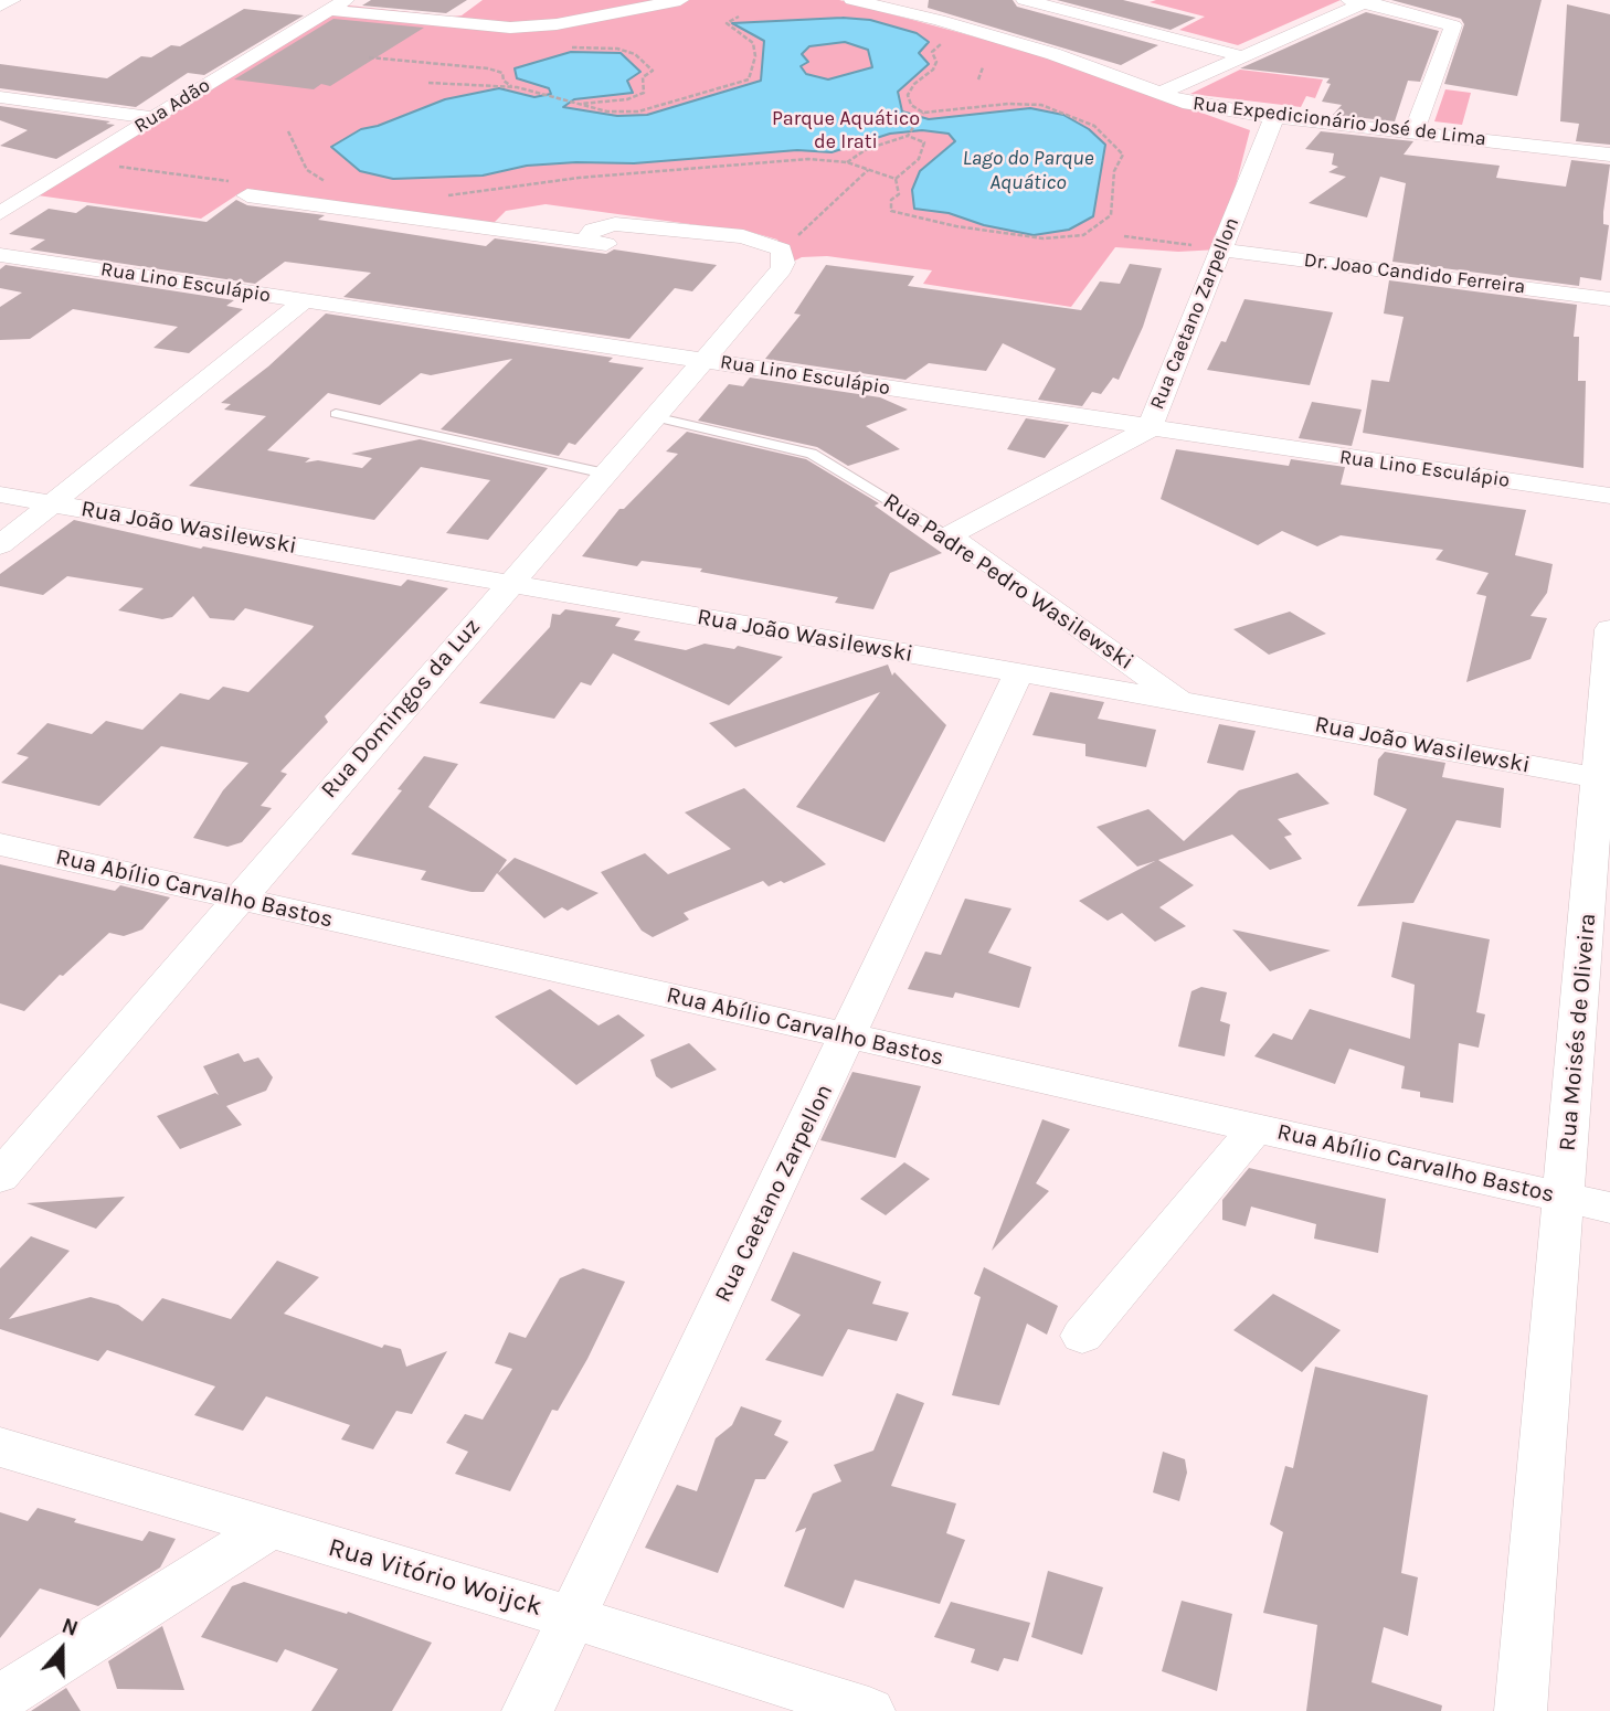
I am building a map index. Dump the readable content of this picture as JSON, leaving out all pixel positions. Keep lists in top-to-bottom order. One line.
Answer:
{"streets":{"street":["Rua Adão","Rua Expedicionário José de Lima","Dr. Joao Candido Ferreira","Rua Lino Esculápio","Rua Caetano Zarpellon","Rua João Wasilewski","Rua Padre Pedro Wasilewski","Rua Domingos da Luz","Rua Abílio Carvalho Bastos","Rua Moisés de Oliveira","Rua Vitório Woijck"]},"crossings":[["Rua Expedicionário José de Lima","Rua Caetano Zarpellon"],["Dr. Joao Candido Ferreira","Rua Caetano Zarpellon"],["Rua Lino Esculápio","Rua Caetano Zarpellon"],["Rua Lino Esculápio","Rua Domingos da Luz"],["Rua Caetano Zarpellon","Rua João Wasilewski"],["Rua Caetano Zarpellon","Rua Padre Pedro Wasilewski"],["Rua Caetano Zarpellon","Rua Abílio Carvalho Bastos"],["Rua Caetano Zarpellon","Rua Vitório Woijck"],["Rua João Wasilewski","Rua Padre Pedro Wasilewski"],["Rua João Wasilewski","Rua Domingos da Luz"],["Rua João Wasilewski","Rua Moisés de Oliveira"],["Rua Padre Pedro Wasilewski","Rua Domingos da Luz"],["Rua Domingos da Luz","Rua Abílio Carvalho Bastos"],["Rua Abílio Carvalho Bastos","Rua Moisés de Oliveira"]],"water":["Lago do Parque Aquático"],"parks":["Parque Aquático de Irati"],"north":"top"}
